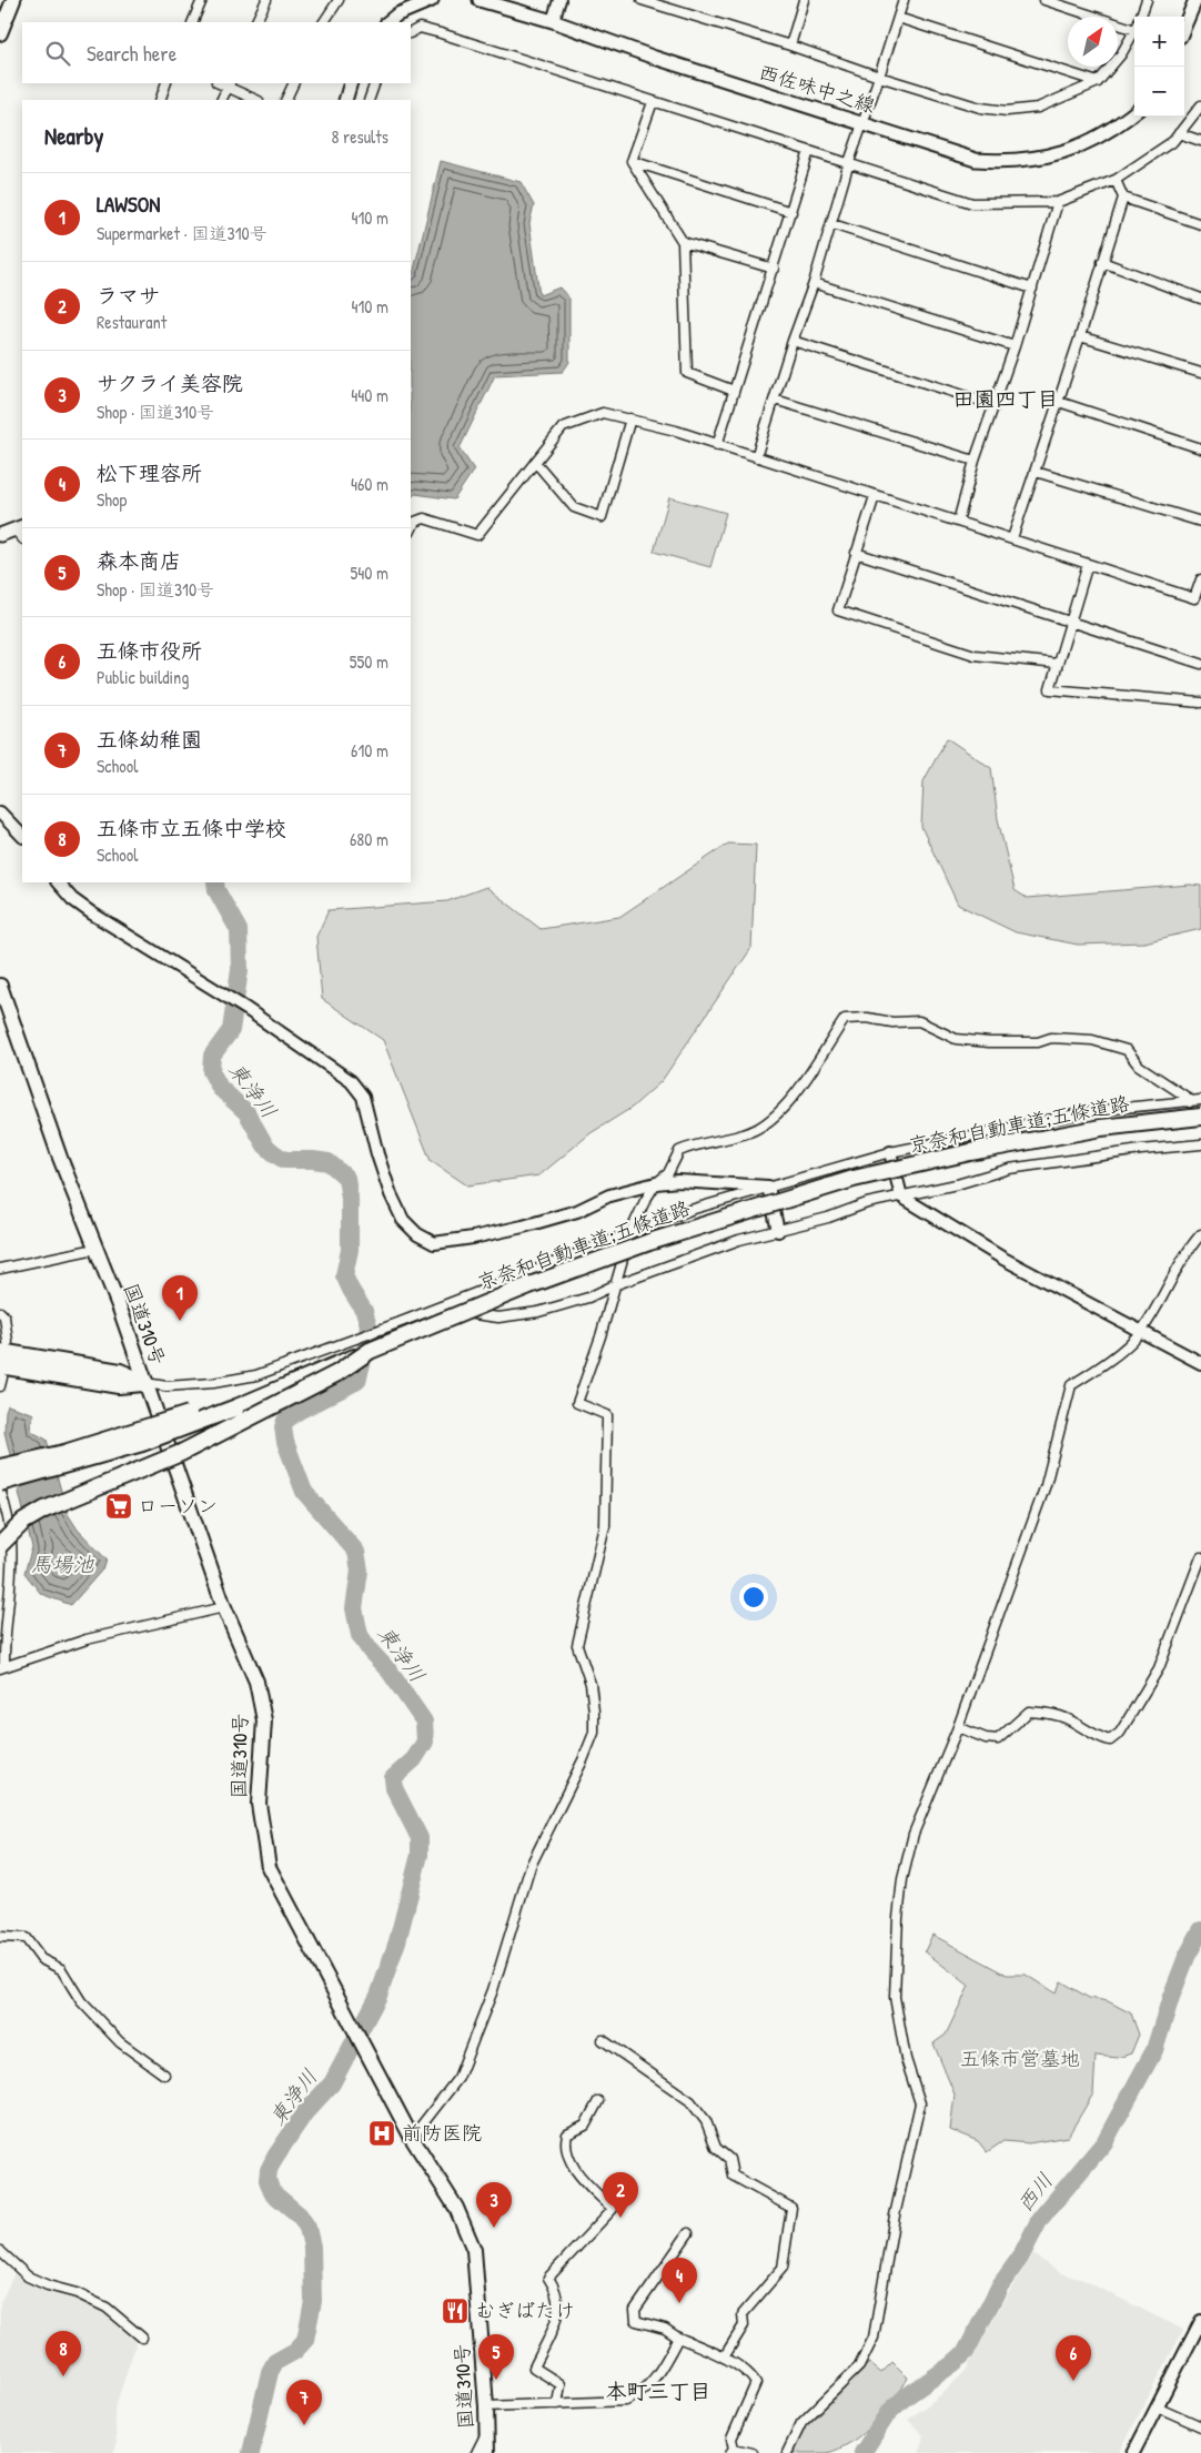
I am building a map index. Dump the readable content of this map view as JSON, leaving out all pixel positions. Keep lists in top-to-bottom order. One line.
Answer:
{"streets":{"highway":["京奈和自動車道;五條道路","国道310号"],"main road":["西佐味中之線"]},"districts":["田園四丁目","本町三丁目"],"water":["東浄川","馬場池","西川"],"parks":["五條市営墓地"],"places":{"supermarket":["ローソン"],"hospital":["前防医院"],"restaurant":["むぎばたけ"]},"north":"top right","page":{"map_buttons":["+","−"],"search":"Search here","heading":["Nearby","8 results"],"list":[{"mark":"1","name":"LAWSON","note":"Supermarket · 国道310号","value":"410 m"},{"mark":"2","name":"ラマサ","note":"Restaurant","value":"410 m"},{"mark":"3","name":"サクライ美容院","note":"Shop · 国道310号","value":"440 m"},{"mark":"4","name":"松下理容所","note":"Shop","value":"460 m"},{"mark":"5","name":"森本商店","note":"Shop · 国道310号","value":"540 m"},{"mark":"6","name":"五條市役所","note":"Public building","value":"550 m"},{"mark":"7","name":"五條幼稚園","note":"School","value":"610 m"},{"mark":"8","name":"五條市立五條中学校","note":"School","value":"680 m"}],"pins":["1","2","3","4","8","5","6","7"]}}
